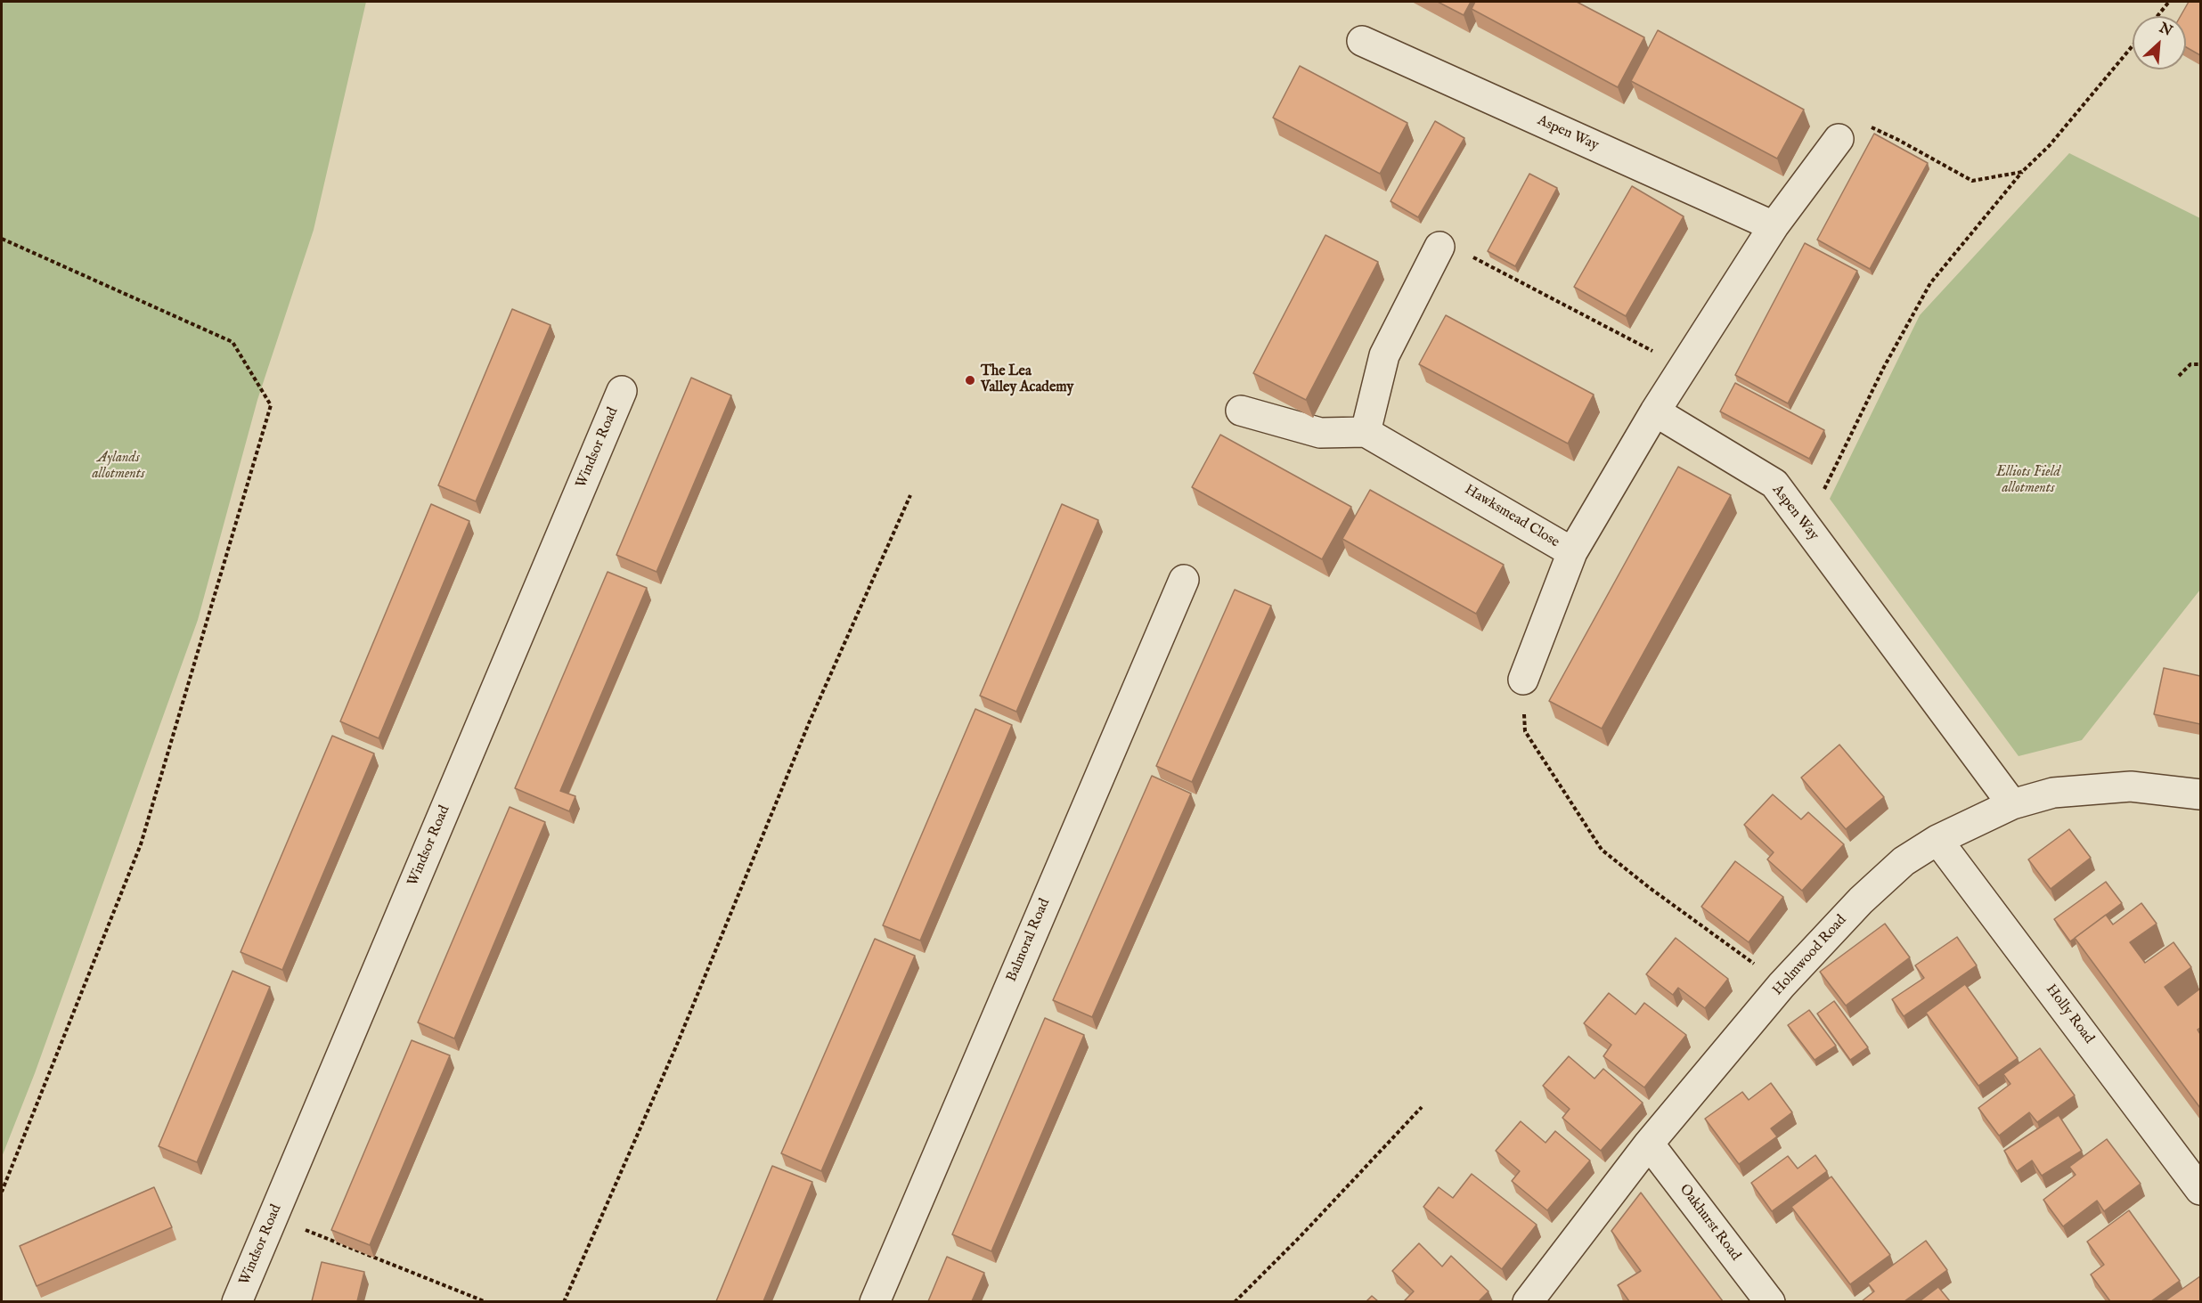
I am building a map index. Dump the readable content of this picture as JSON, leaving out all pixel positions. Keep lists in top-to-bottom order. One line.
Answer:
{"streets":{"street":["Aspen Way","Windsor Road","Hawksmead Close","Balmoral Road","Holmwood Road","Holly Road","Oakhurst Road"]},"crossings":[["Aspen Way","Hawksmead Close"],["Aspen Way","Holmwood Road"],["Holmwood Road","Holly Road"],["Holmwood Road","Oakhurst Road"]],"parks":["Aylands allotments","Elliots Field allotments"],"places":["The Lea Valley Academy"],"north":"top right"}
